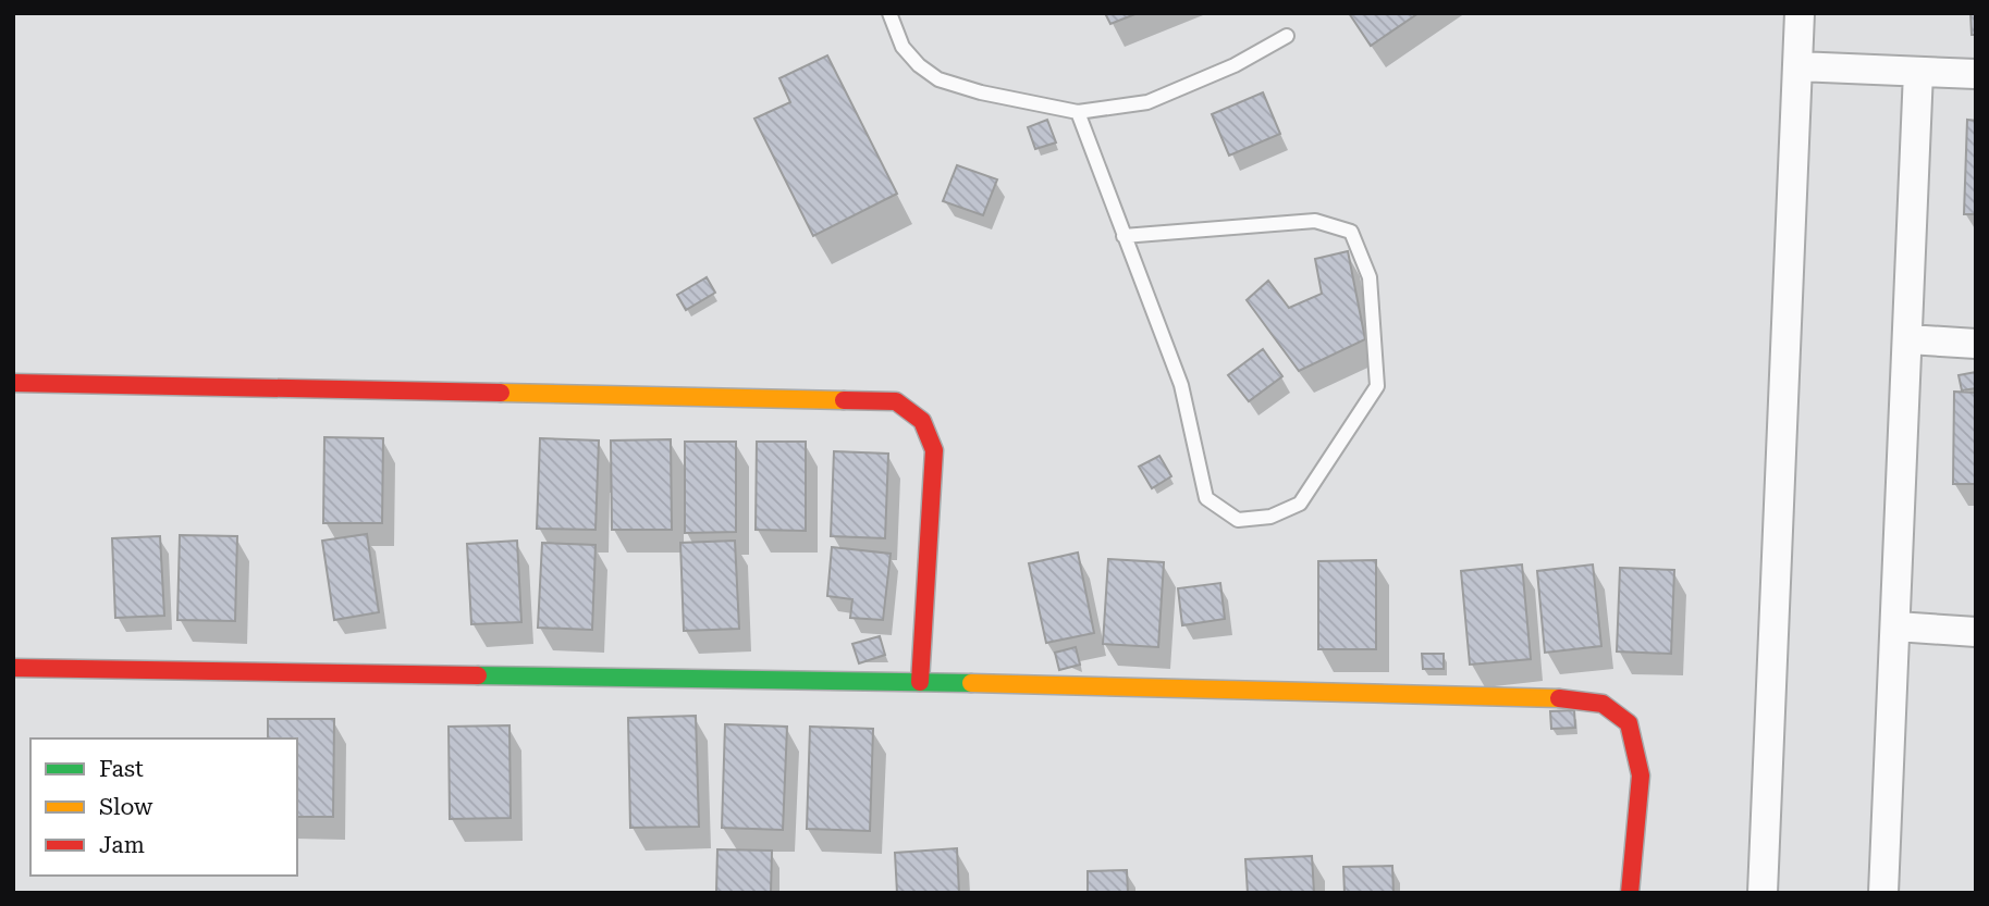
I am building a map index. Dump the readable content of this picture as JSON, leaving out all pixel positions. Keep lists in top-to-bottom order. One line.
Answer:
{"legend":["Fast","Slow","Jam"]}
